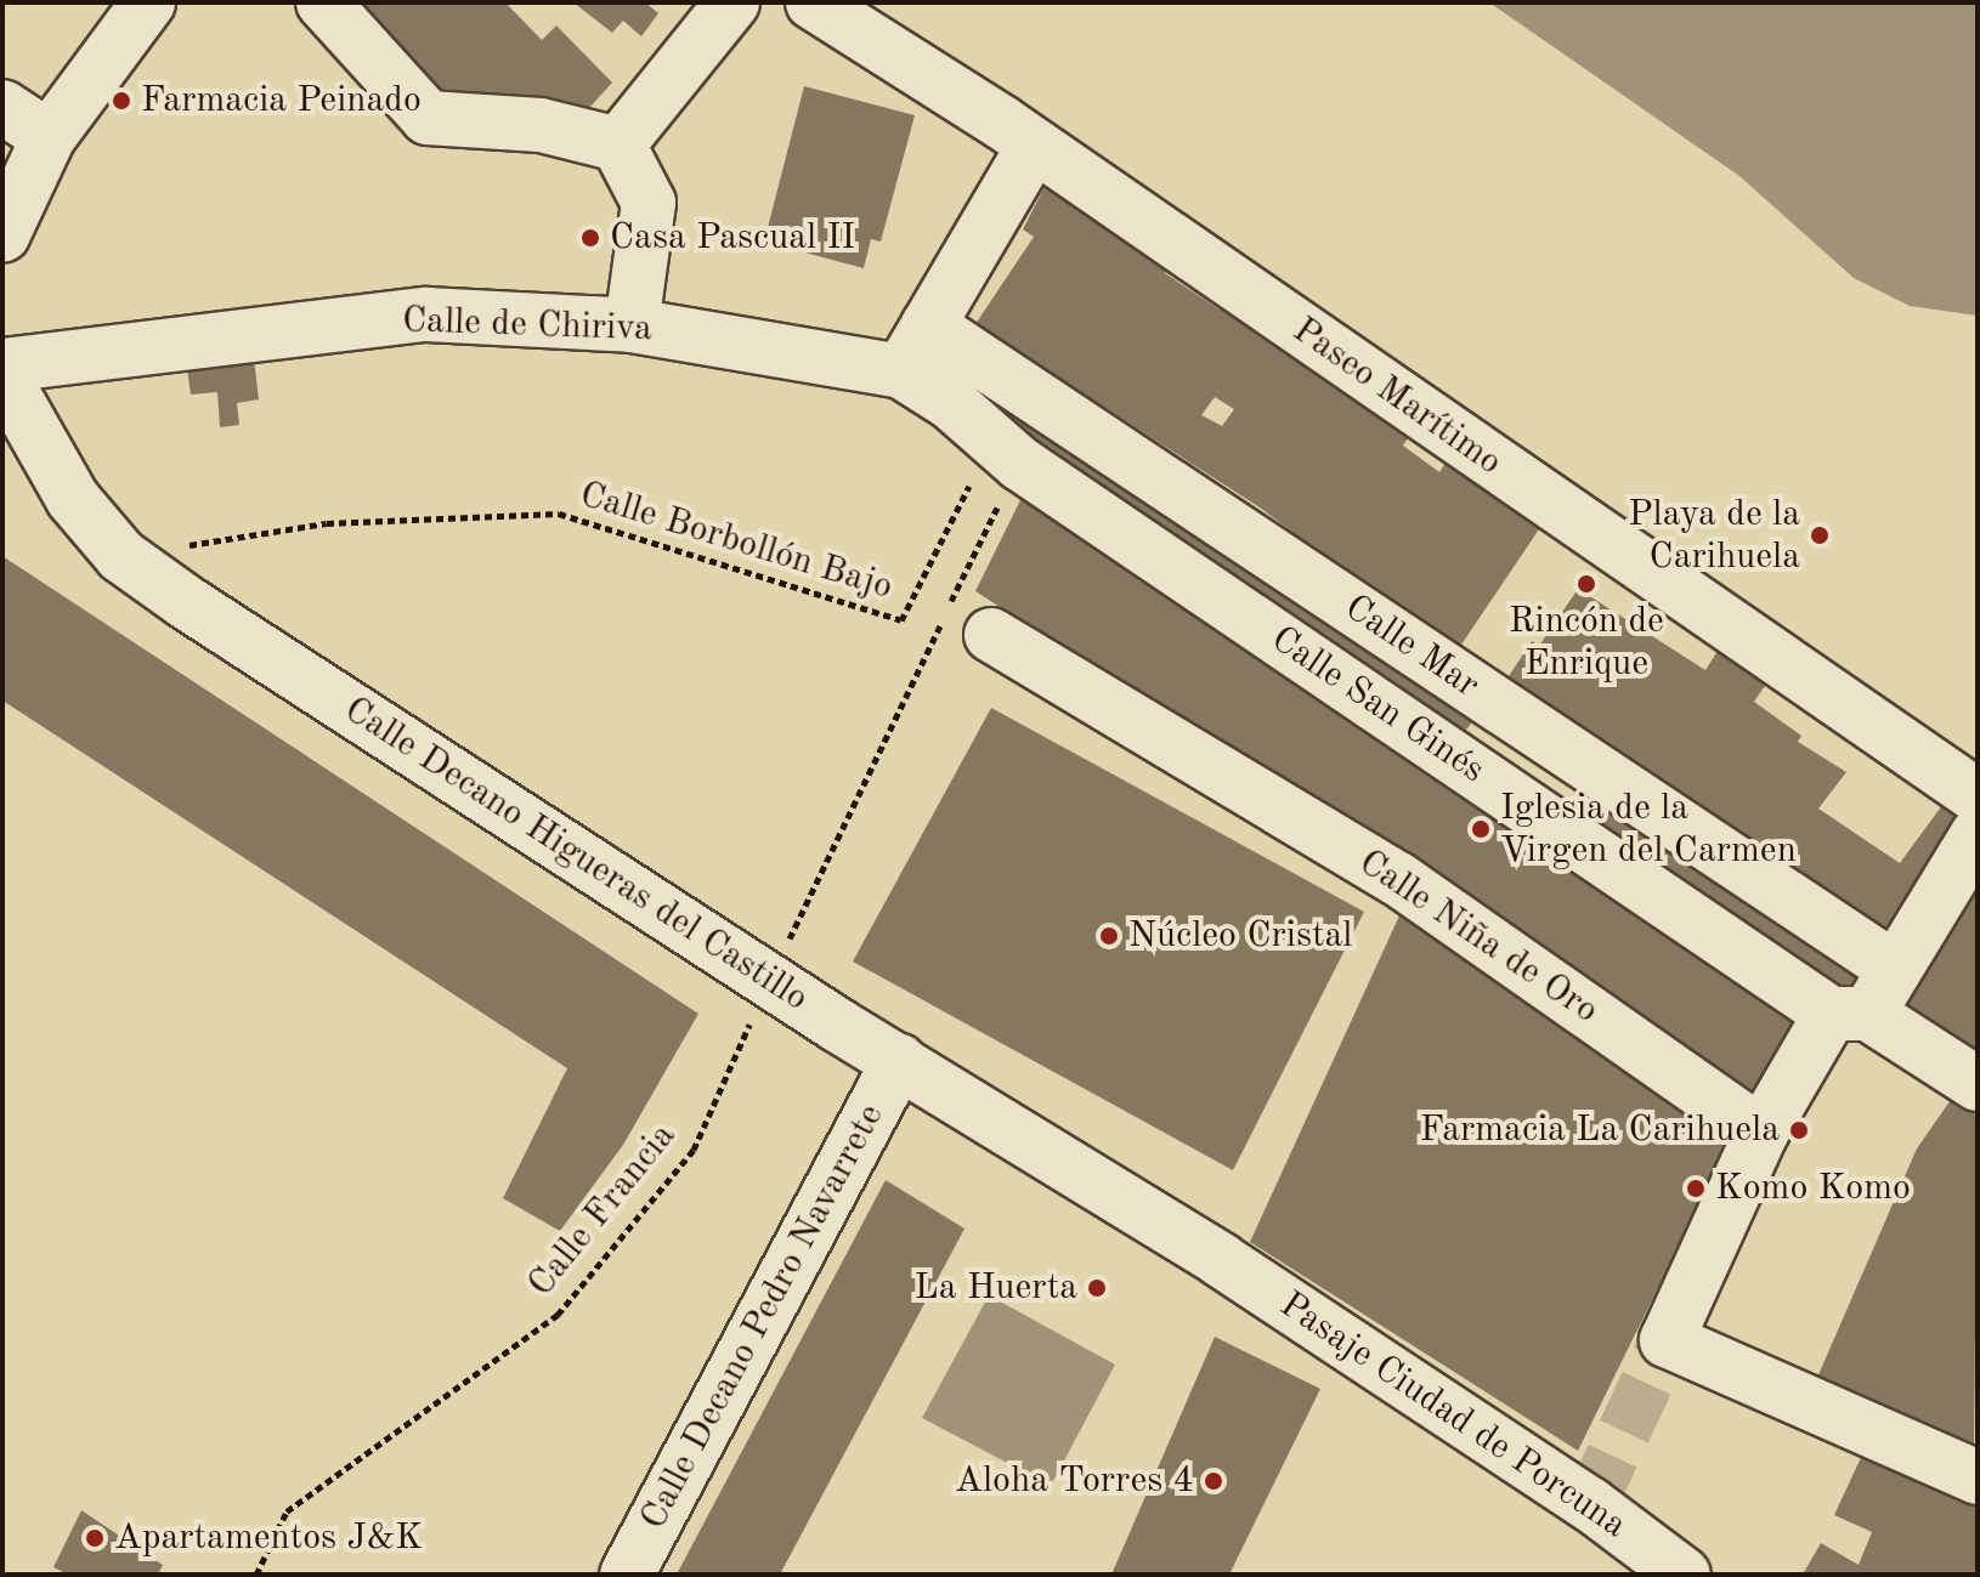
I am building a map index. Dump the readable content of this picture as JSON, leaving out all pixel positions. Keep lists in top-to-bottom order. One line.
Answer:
{"streets":{"street":["Calle de Chiriva","Paseo Marítimo","Calle Mar","Calle San Ginés","Calle Decano Higueras del Castillo","Calle Niña de Oro","Calle Decano Pedro Navarrete","Pasaje Ciudad de Porcuna"],"path":["Calle Borbollón Bajo","Calle Francia"]},"crossings":[["Calle de Chiriva","Calle Borbollón Bajo"],["Calle de Chiriva","Calle San Ginés"],["Calle de Chiriva","Calle Francia"],["Calle Borbollón Bajo","Calle San Ginés"],["Calle Borbollón Bajo","Calle Decano Higueras del Castillo"],["Calle Borbollón Bajo","Calle Francia"],["Calle San Ginés","Calle Francia"],["Calle Decano Higueras del Castillo","Calle Francia"],["Calle Decano Higueras del Castillo","Calle Decano Pedro Navarrete"],["Calle Decano Higueras del Castillo","Pasaje Ciudad de Porcuna"]],"places":["Farmacia Peinado","Casa Pascual II","Playa de la Carihuela","Rincón de Enrique","Iglesia de la Virgen del Carmen","Núcleo Cristal","Farmacia La Carihuela","Komo Komo","La Huerta","Aloha Torres 4","Apartamentos J&K"]}
